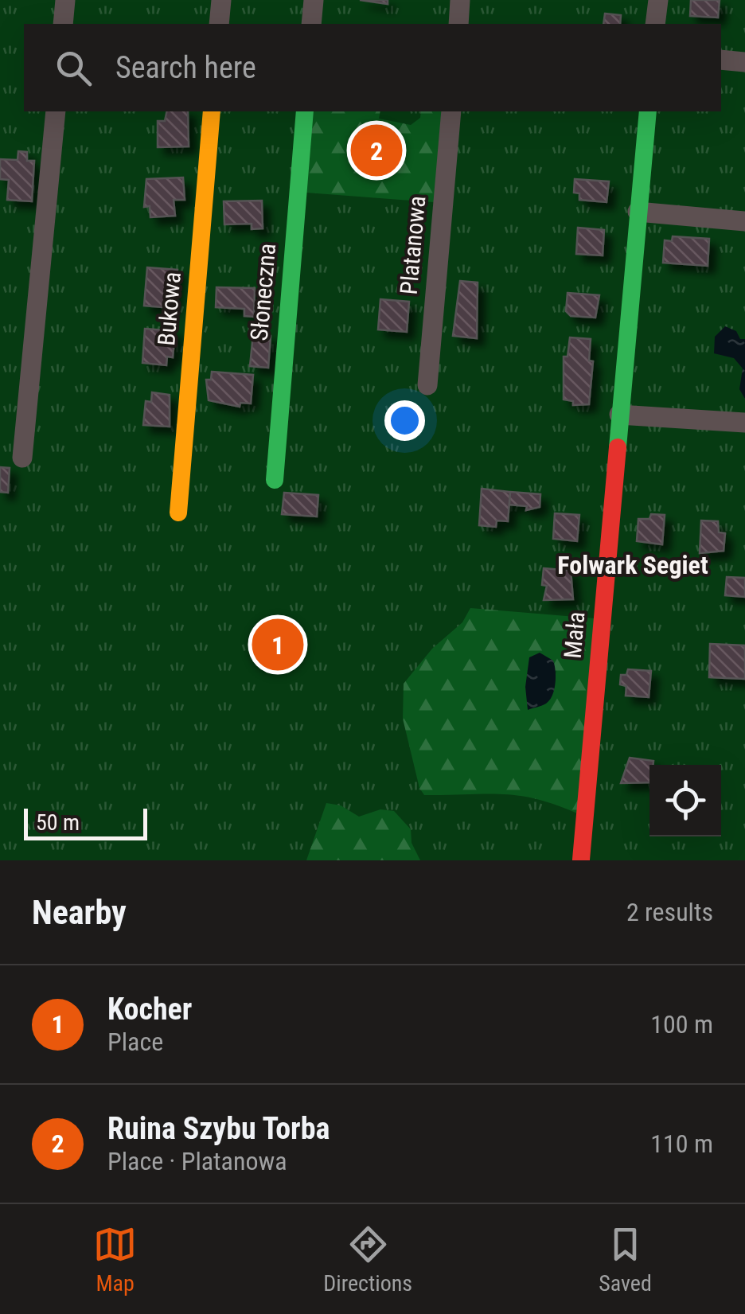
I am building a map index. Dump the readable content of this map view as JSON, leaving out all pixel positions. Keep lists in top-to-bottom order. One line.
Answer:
{"streets":{"street":["Platanowa","Słoneczna","Bukowa","Mała"]},"districts":["Folwark Segiet"],"scale_bar":"50 m","page":{"search":"Search here","pins":["2","1"],"scale":"50 m","heading":["Nearby","2 results"],"list":[{"mark":"1","name":"Kocher","note":"Place","value":"100 m"},{"mark":"2","name":"Ruina Szybu Torba","note":"Place · Platanowa","value":"110 m"}],"nav":["Map","Directions","Saved"]}}
